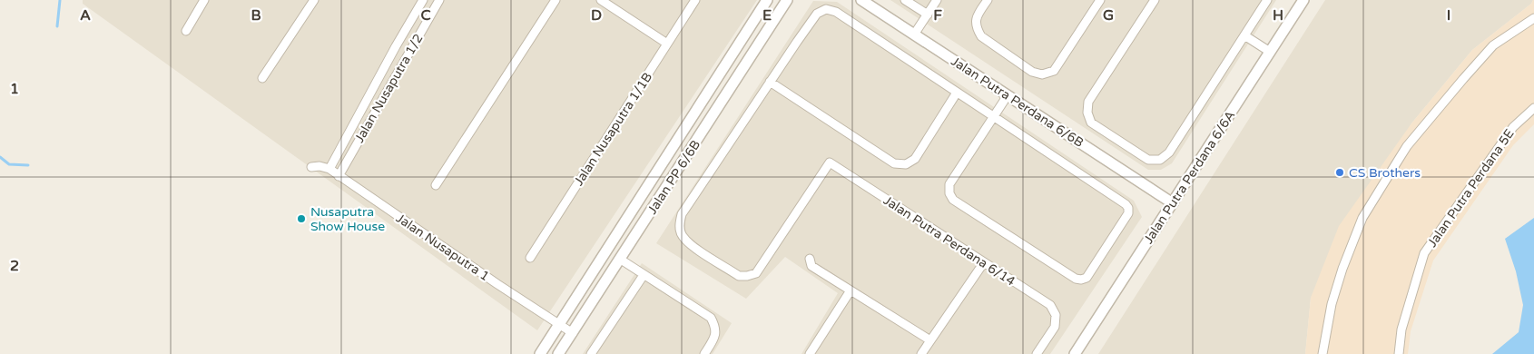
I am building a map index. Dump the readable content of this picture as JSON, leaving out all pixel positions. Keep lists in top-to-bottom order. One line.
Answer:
{"streets":{"street":["Jalan Nusaputra 1/2","Jalan Putra Perdana 6/6B","Jalan Nusaputra 1/1B","Jalan PP 6/6B","Jalan Putra Perdana 6/6A","Jalan Putra Perdana 5E","Jalan Putra Perdana 6/14","Jalan Nusaputra 1"]},"crossings":[["Jalan Nusaputra 1/2","Jalan Nusaputra 1"],["Jalan Putra Perdana 6/6B","Jalan Putra Perdana 6/6A"],["Jalan PP 6/6B","Jalan Nusaputra 1"]],"places":["CS Brothers","Nusaputra Show House"],"grid":{"columns":["A","B","C","D","E","F","G","H","I"],"rows":["1","2"]}}
